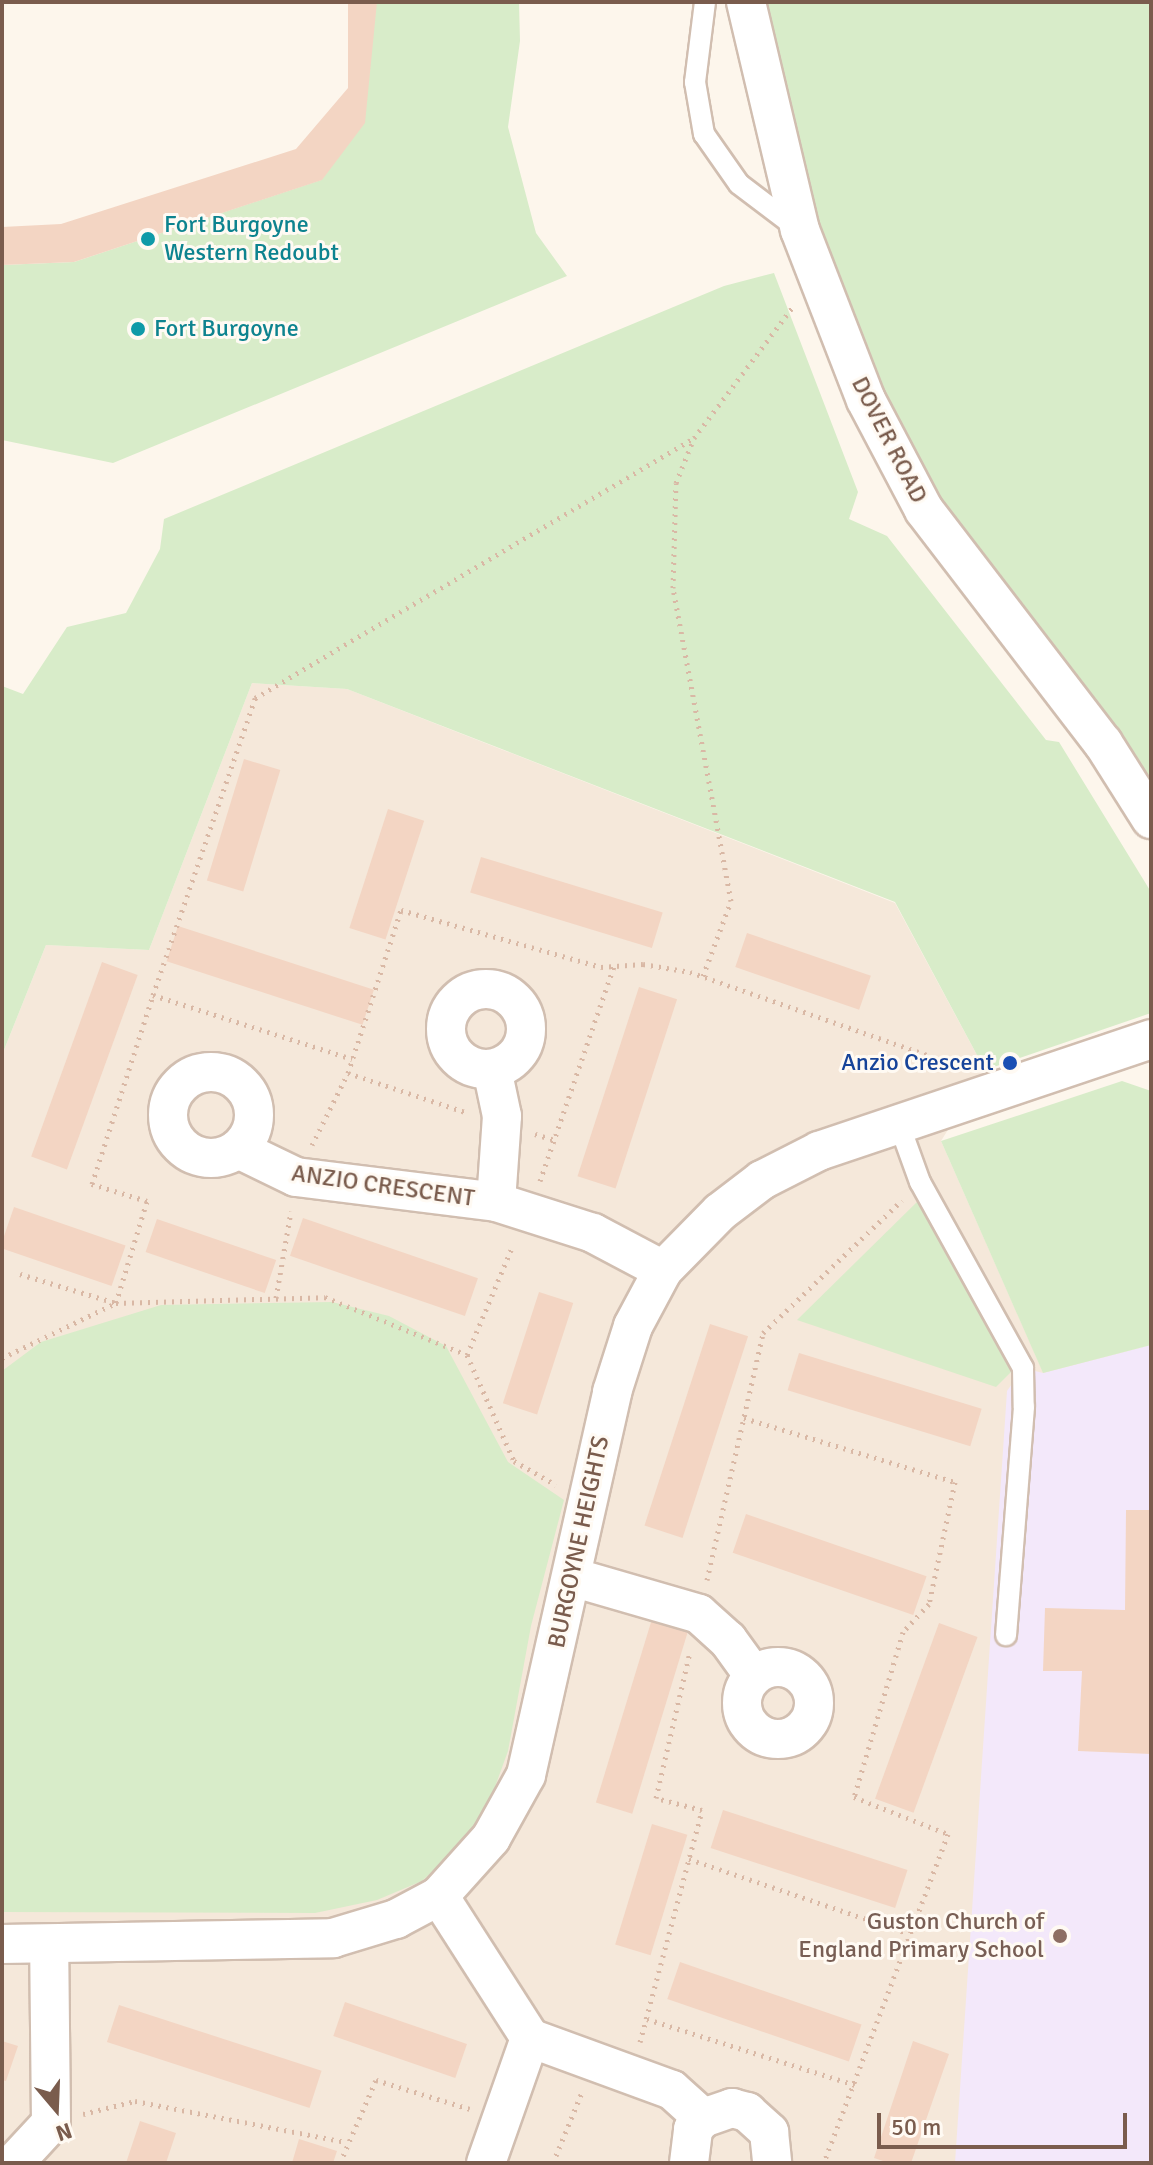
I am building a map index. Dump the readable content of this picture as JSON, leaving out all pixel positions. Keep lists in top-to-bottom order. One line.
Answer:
{"streets":{"street":["DOVER ROAD","ANZIO CRESCENT","BURGOYNE HEIGHTS"]},"crossings":[["ANZIO CRESCENT","BURGOYNE HEIGHTS"]],"places":["Fort Burgoyne Western Redoubt","Fort Burgoyne","Anzio Crescent","Guston Church of England Primary School"],"scale_bar":"50 m","north":"bottom"}
